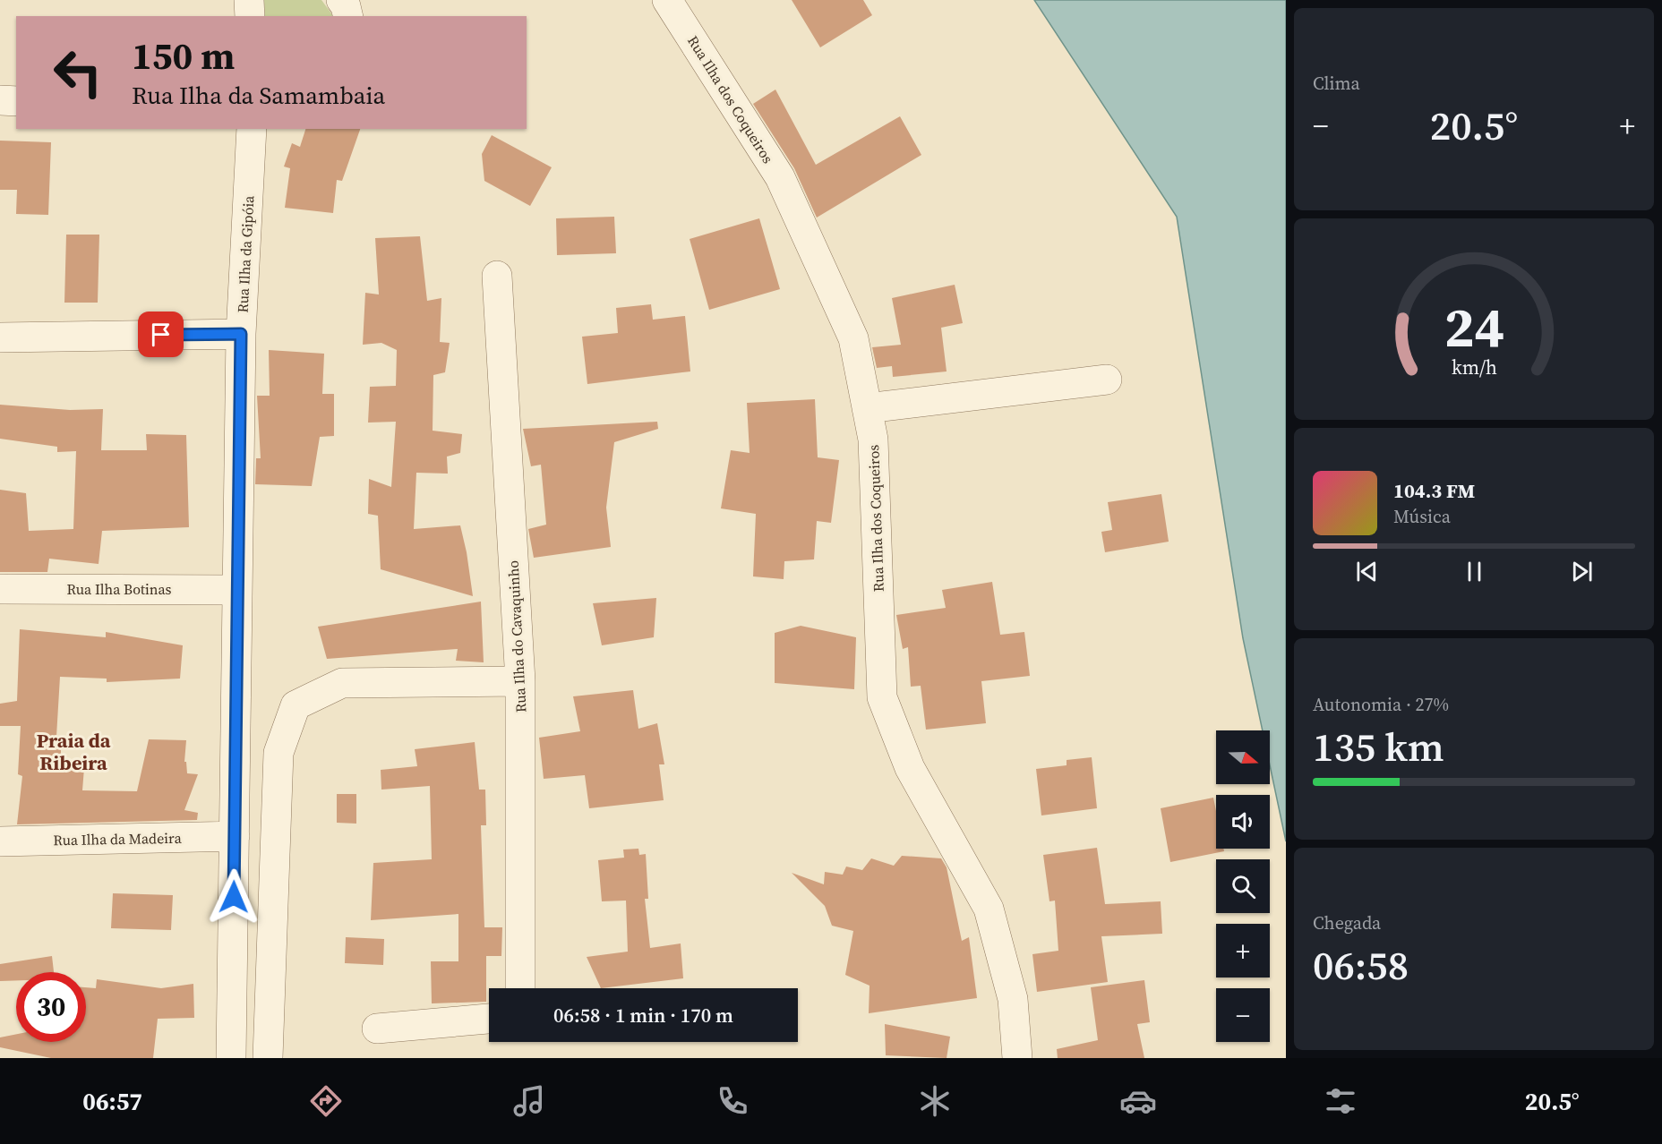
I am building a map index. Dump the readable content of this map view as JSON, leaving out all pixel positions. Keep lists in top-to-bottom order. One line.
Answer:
{"streets":{"street":["Rua Ilha dos Coqueiros","Rua Ilha da Gipóia","Rua Ilha Botinas","Rua Ilha do Cavaquinho","Rua Ilha da Madeira"]},"crossings":[["Rua Ilha da Gipóia","Rua Ilha Botinas"],["Rua Ilha da Gipóia","Rua Ilha da Madeira"]],"districts":["Praia da Ribeira"],"north":"right","page":{"tile":["Clima",["Autonomia · 27%","135 km"],["Chegada","06:58"]],"turn":["150 m","Rua Ilha da Samambaia"],"heat":["−","20.5°","+"],"song":["104.3 FM","Música"],"map_buttons":["+","−"],"limit":"30","trip":"06:58 · 1 min · 170 m","tabs":["06:57","20.5°"],"gauge":["24","km/h"]}}
